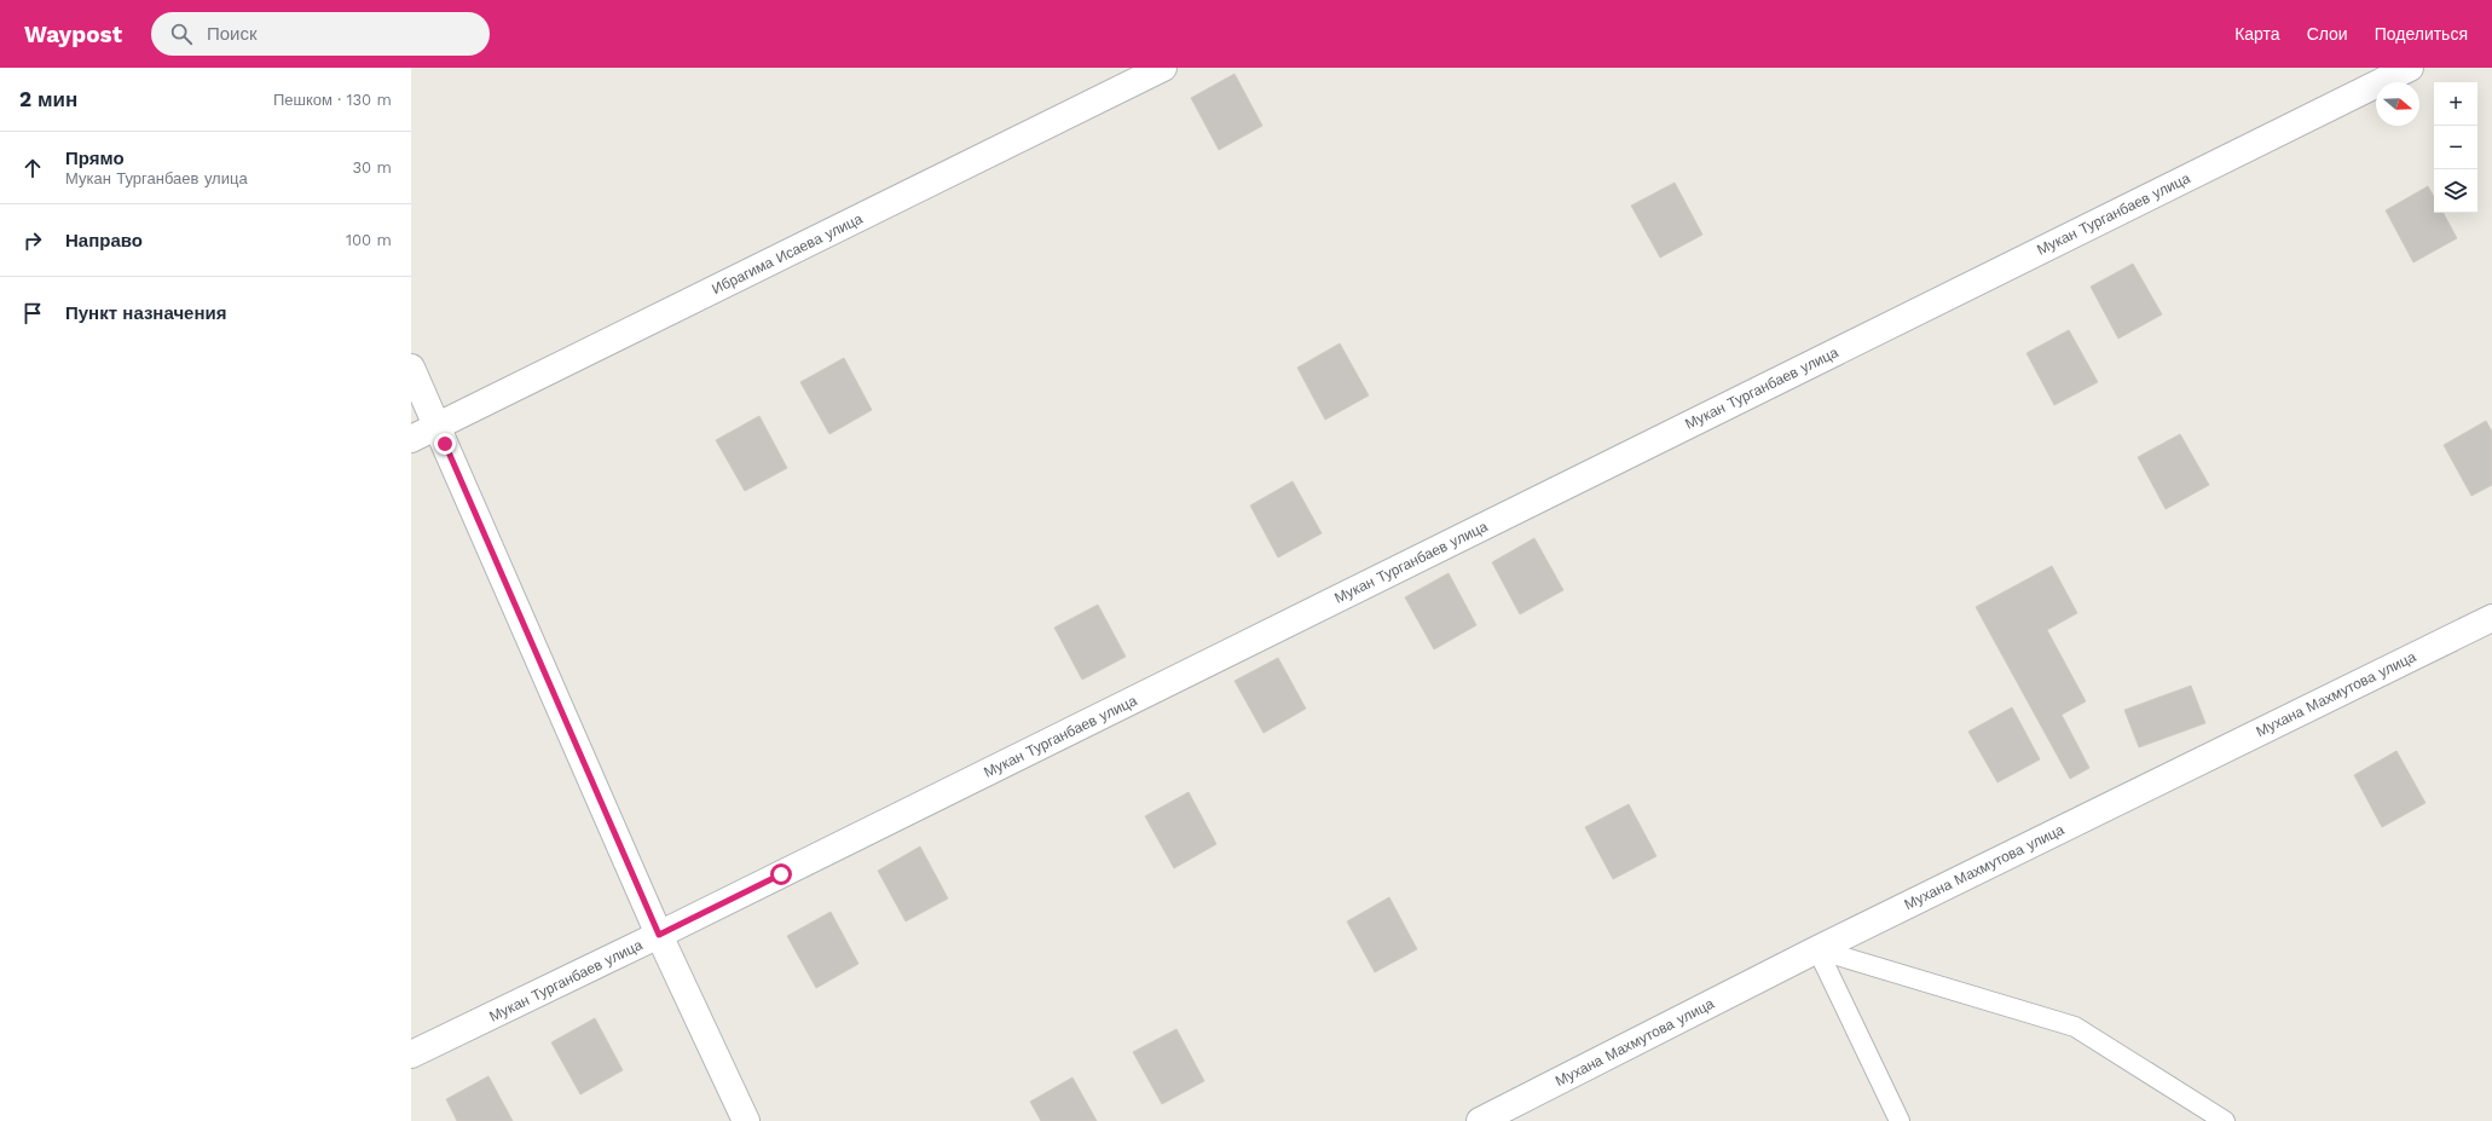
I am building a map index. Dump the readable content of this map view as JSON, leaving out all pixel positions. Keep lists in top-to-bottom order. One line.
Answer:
{"streets":{"street":["Мукан Турганбаев улица","Ибрагима Исаева улица","Мухана Махмутова улица"]},"north":"right","page":{"header":"Waypost","search":"Поиск","nav":["Карта","Слои","Поделиться"],"heading":["2 мин","Пешком · 130 m"],"map_buttons":["+","−"],"list":[["Прямо","Мукан Турганбаев улица","30 m"],["Направо","100 m"],"Пункт назначения"]}}
